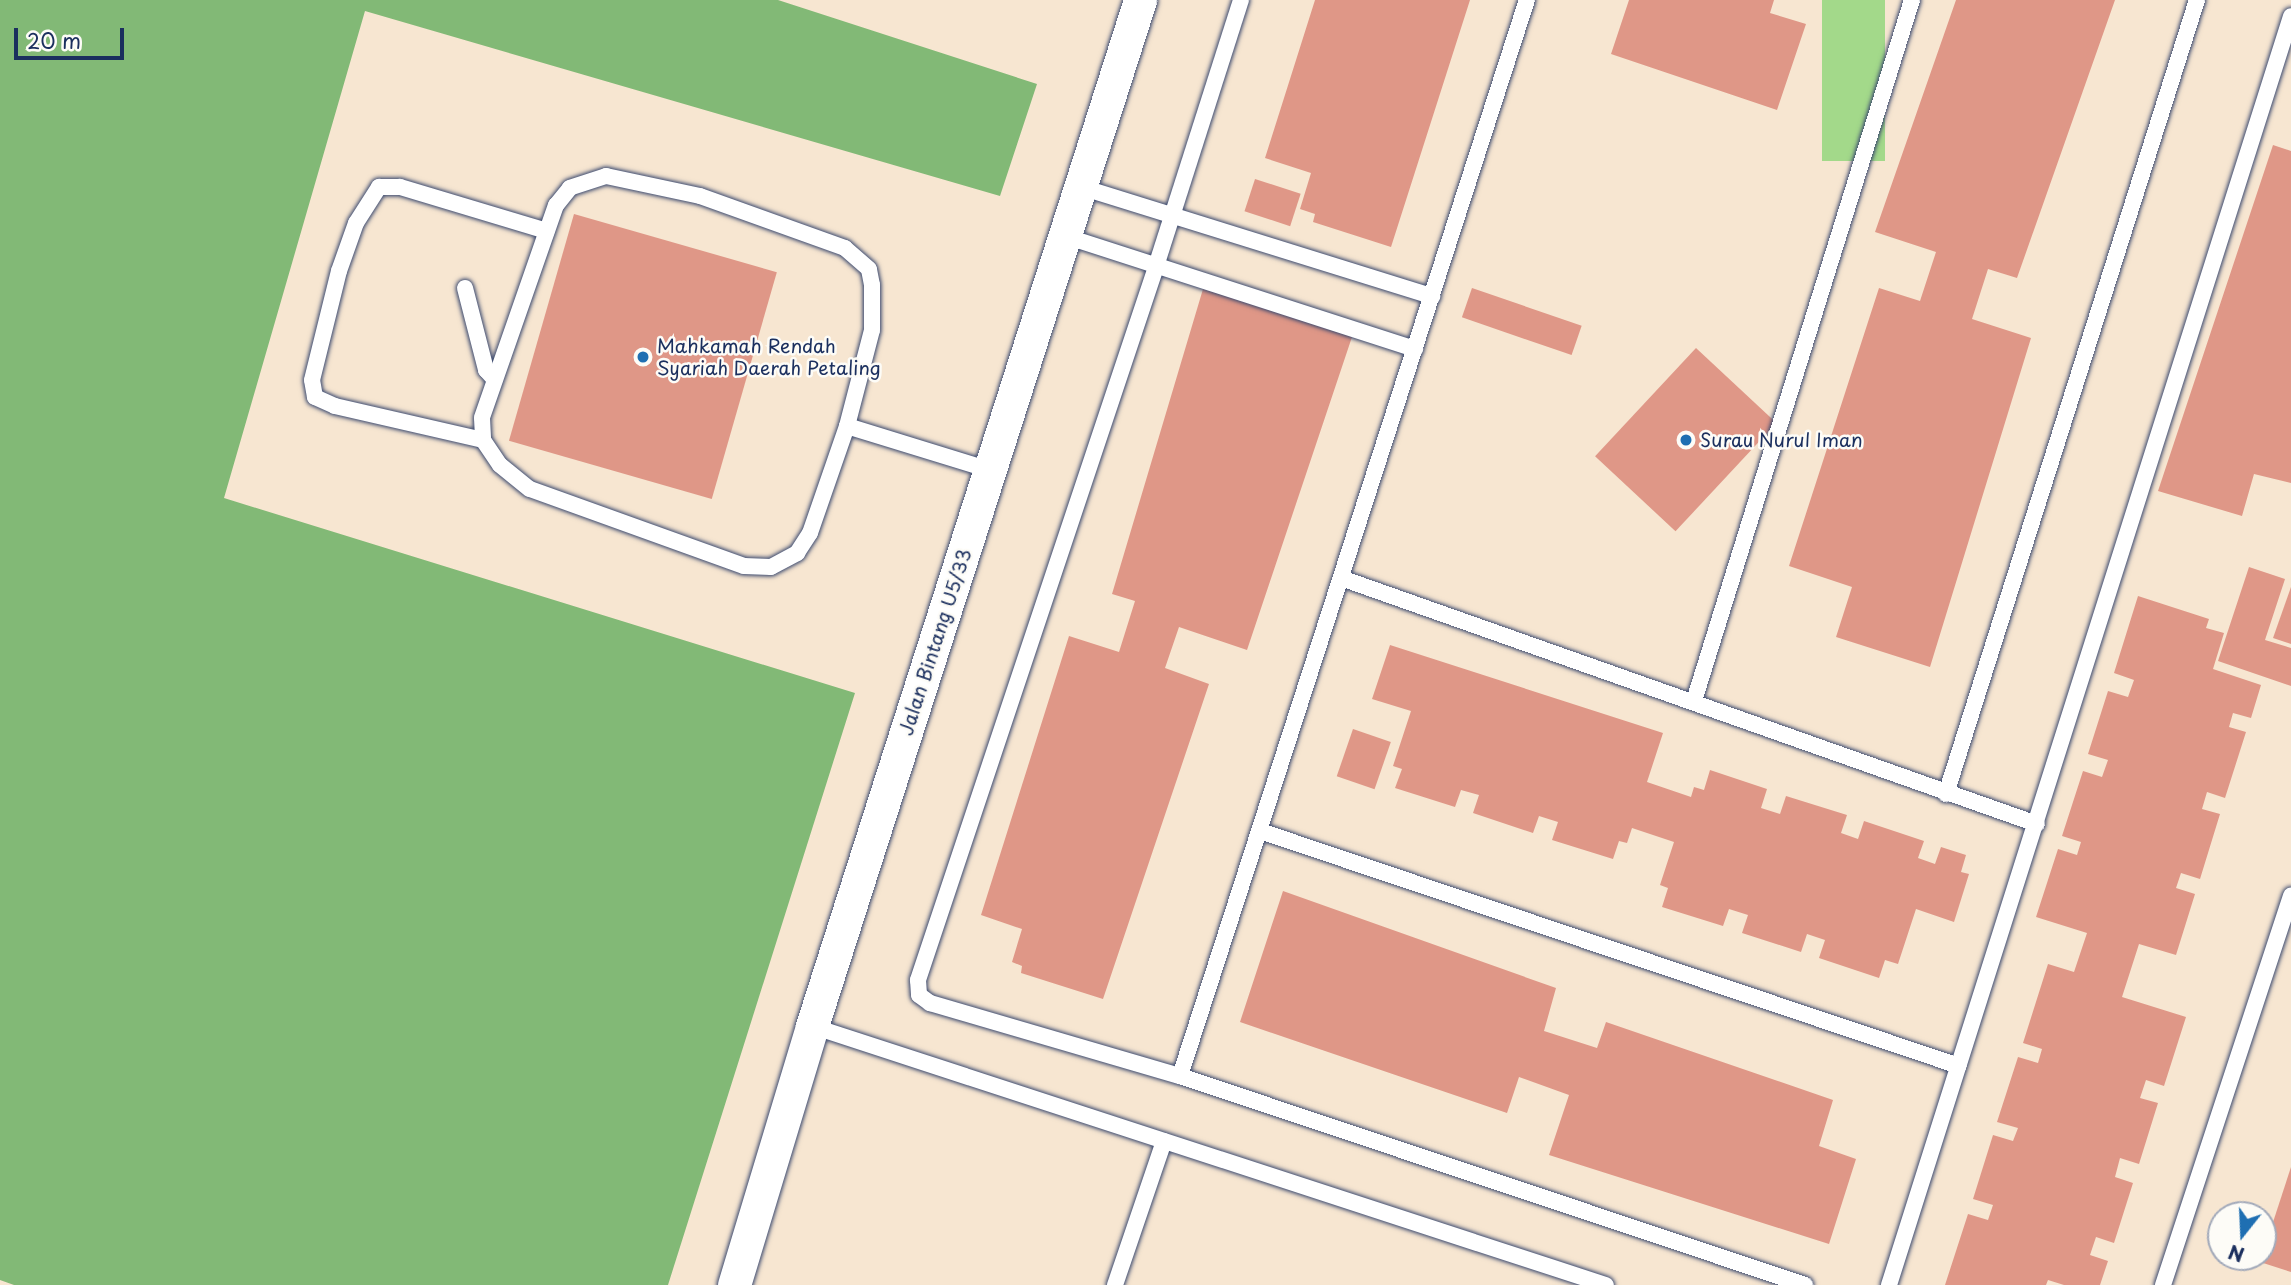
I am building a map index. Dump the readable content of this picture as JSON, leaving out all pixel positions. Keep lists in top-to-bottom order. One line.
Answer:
{"streets":{"street":["Jalan Bintang U5/33"]},"places":["Mahkamah Rendah Syariah Daerah Petaling","Surau Nurul Iman"],"scale_bar":"20 m","north":"bottom"}
